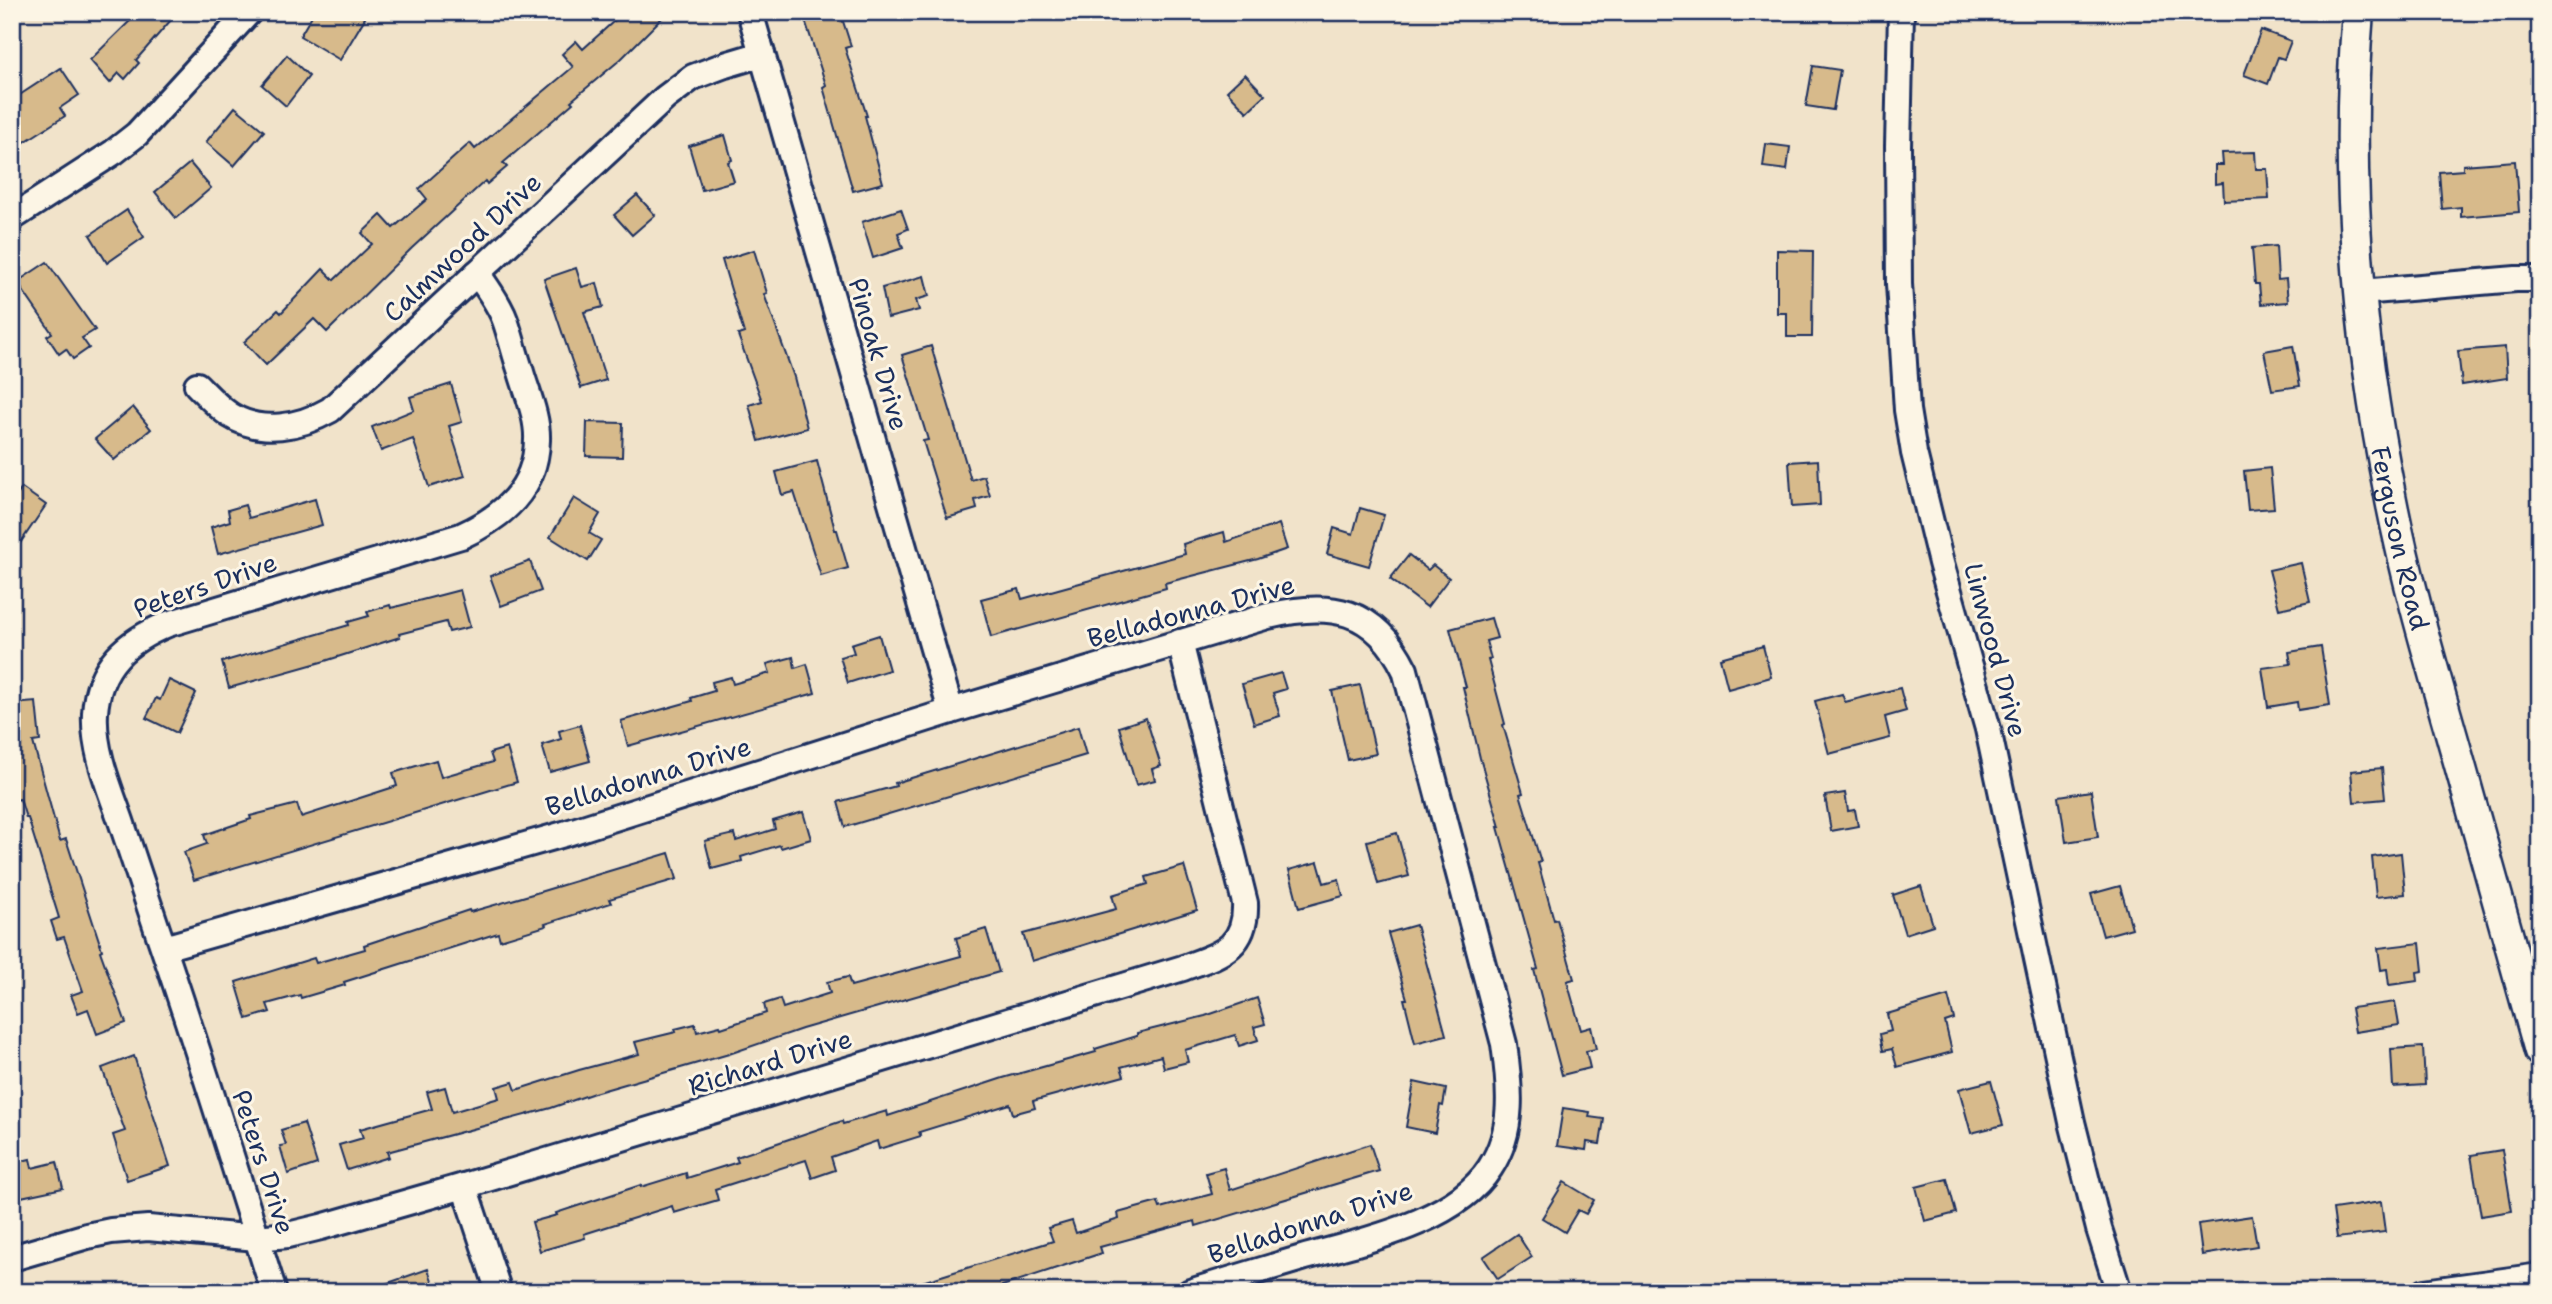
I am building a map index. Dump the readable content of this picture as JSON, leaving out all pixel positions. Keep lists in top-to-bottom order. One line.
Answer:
{"streets":{"street":["Calmwood Drive","Pinoak Drive","Ferguson Road","Peters Drive","Belladonna Drive","Linwood Drive","Richard Drive"]},"crossings":[["Calmwood Drive","Pinoak Drive"],["Calmwood Drive","Peters Drive"],["Pinoak Drive","Belladonna Drive"],["Peters Drive","Belladonna Drive"],["Peters Drive","Richard Drive"],["Belladonna Drive","Richard Drive"]]}
